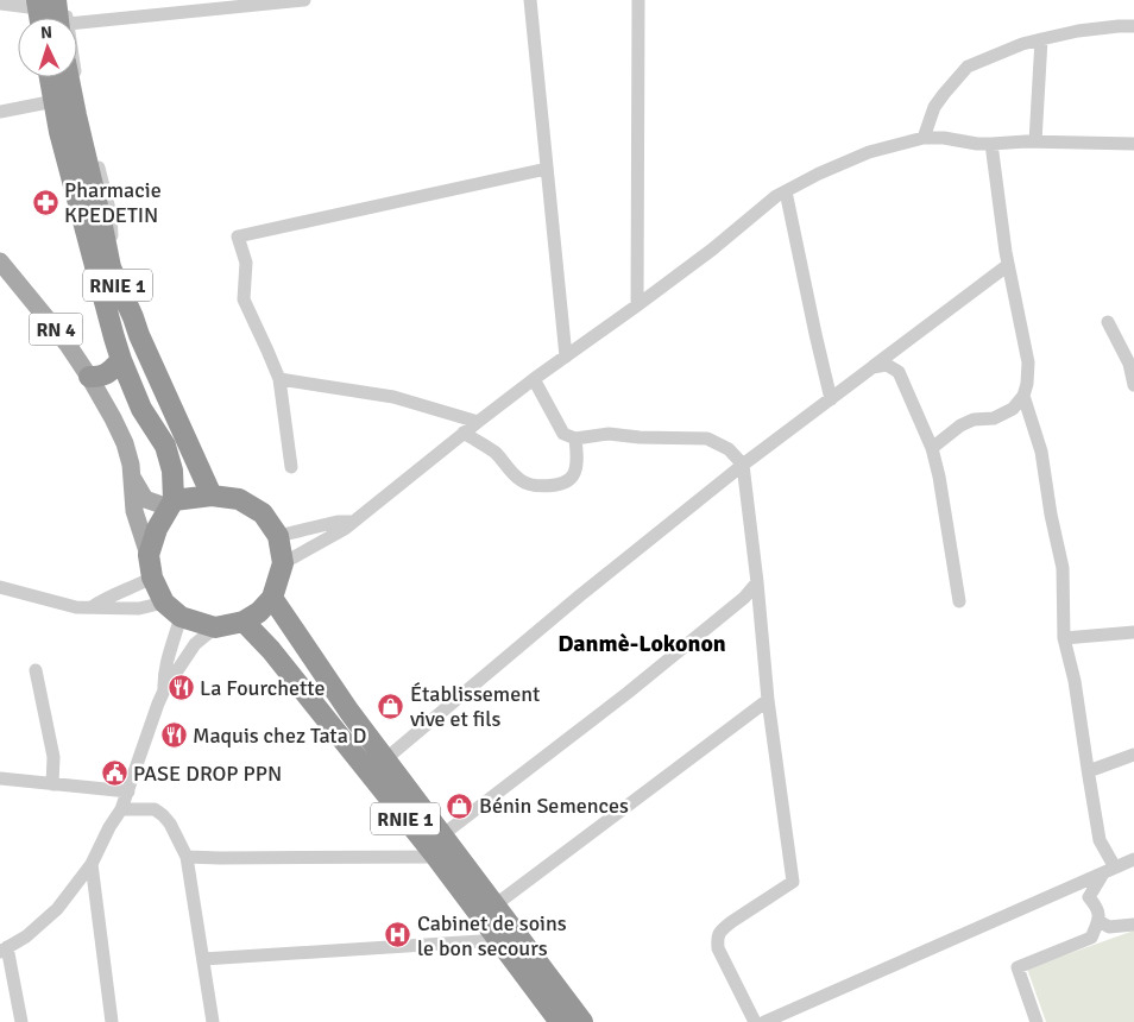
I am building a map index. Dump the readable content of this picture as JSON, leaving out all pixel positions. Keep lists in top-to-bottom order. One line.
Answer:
{"streets":{"highway":["RNIE 1"],"main road":["RN 4"]},"crossings":[["RNIE 1","RN 4"]],"districts":["Danmè-Lokonon"],"places":{"pharmacy":["Pharmacie KPEDETIN"],"restaurant":["La Fourchette","Maquis chez Tata D"],"shop":["Établissement vive et fils","Bénin Semences"],"public building":["PASE DROP PPN"],"hospital":["Cabinet de soins le bon secours"]},"north":"top"}
